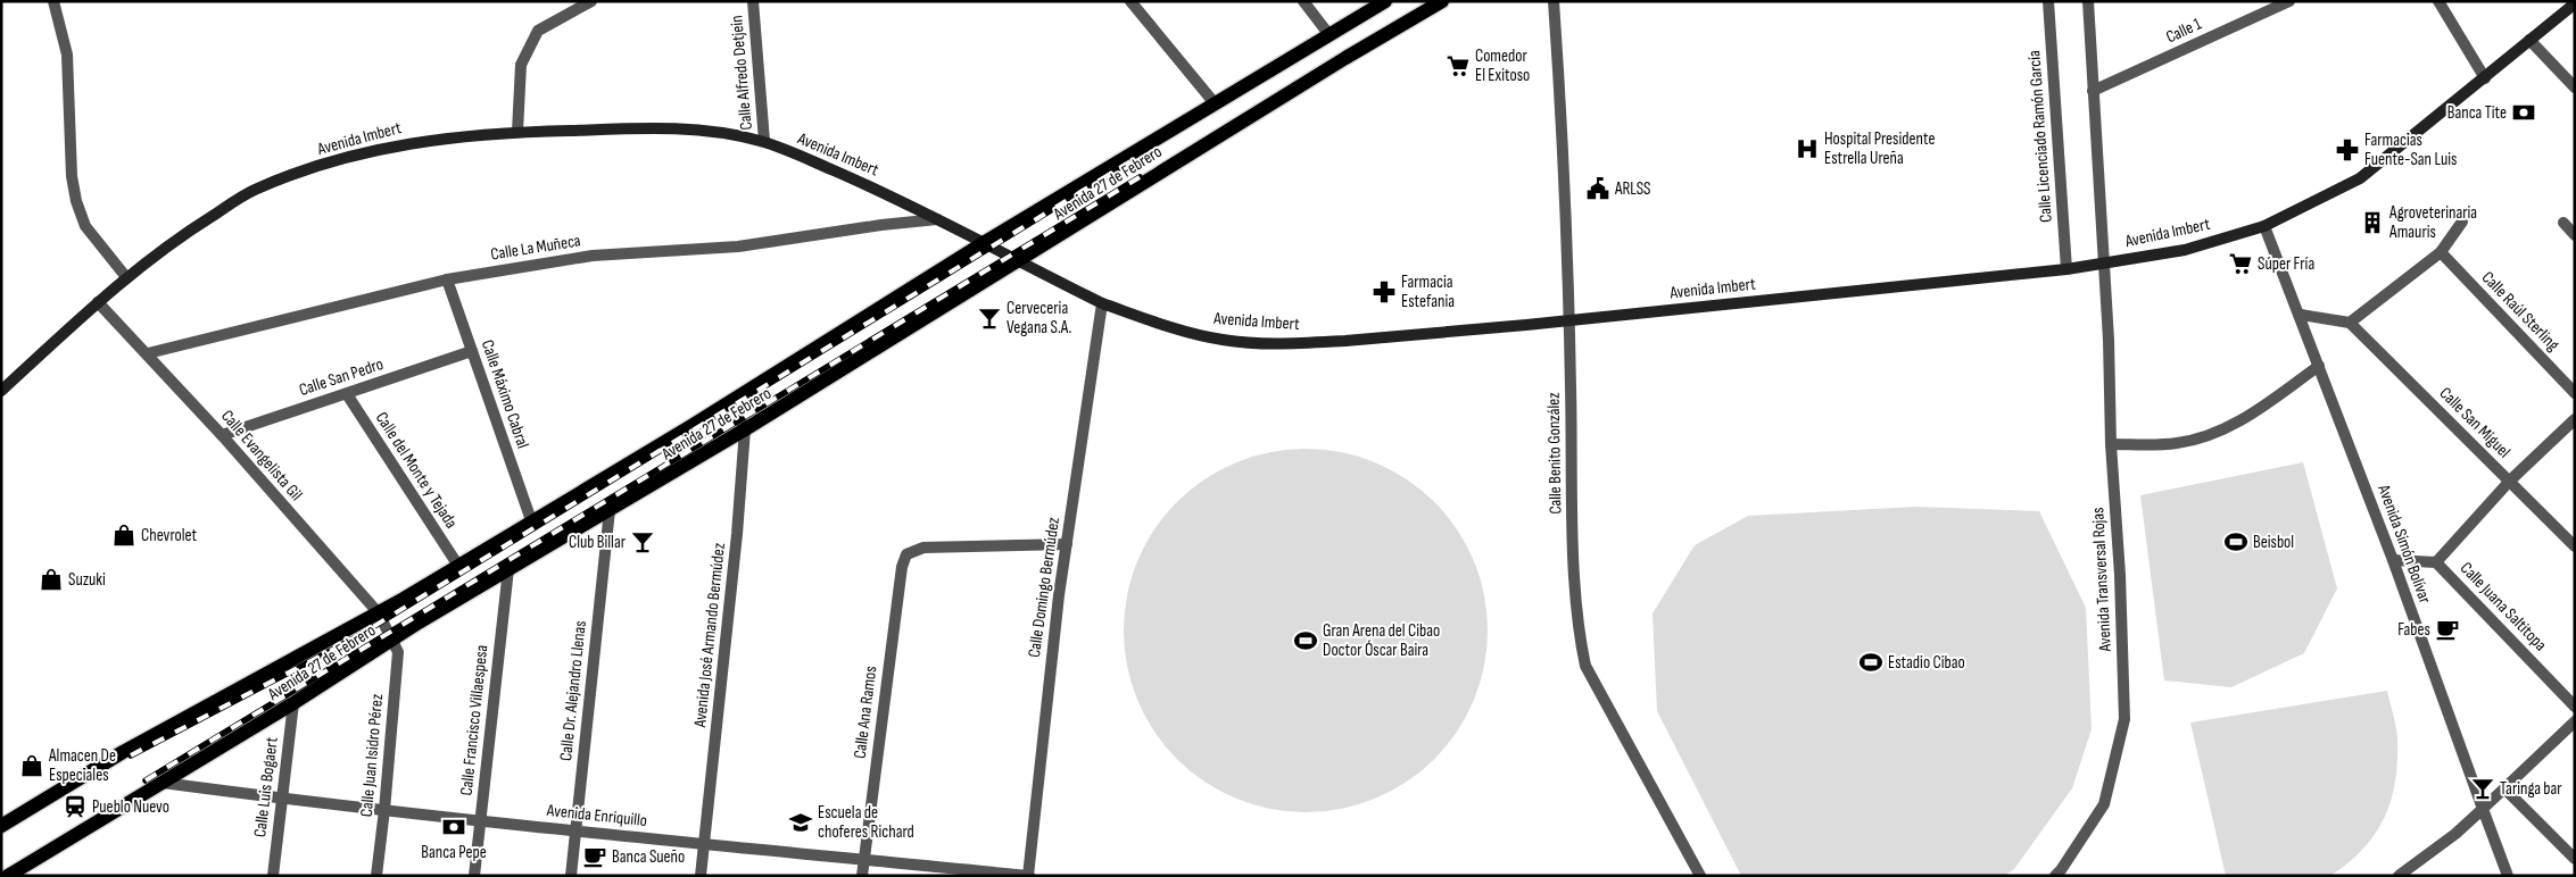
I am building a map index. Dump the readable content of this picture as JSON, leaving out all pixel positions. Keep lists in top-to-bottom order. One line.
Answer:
{"streets":{"main road":["Avenida Imbert","Avenida 27 de Febrero"],"street":["Calle 1","Calle Alfredo Detjein","Calle Licenciado Ramón García","Calle La Muñeca","Calle Raúl Sterling","Calle San Pedro","Calle Máximo Cabral","Calle San Miguel","Calle Benito González","Calle Evangelista Gil","Calle del Monte y Tejada","Avenida Simón Bolívar","Avenida Transversal Rojas","Calle Domingo Bermúdez","Calle Juana Saltitopa","Avenida José Armando Bermúdez","Calle Dr. Alejandro Llenas","Calle Ana Ramos","Calle Francisco Villaespesa","Calle Juan Isidro Pérez","Calle Luis Bogaert","Avenida Enriquillo"]},"crossings":[["Calle Alfredo Detjein","Avenida Imbert"],["Calle Licenciado Ramón García","Avenida Imbert"],["Avenida Imbert","Avenida 27 de Febrero"],["Avenida Imbert","Calle La Muñeca"],["Avenida Imbert","Calle Benito González"],["Avenida Imbert","Calle Evangelista Gil"],["Avenida Imbert","Avenida Simón Bolívar"],["Avenida Imbert","Avenida Transversal Rojas"],["Avenida Imbert","Calle Domingo Bermúdez"],["Avenida 27 de Febrero","Calle Máximo Cabral"],["Avenida 27 de Febrero","Calle Evangelista Gil"],["Avenida 27 de Febrero","Calle del Monte y Tejada"],["Avenida 27 de Febrero","Avenida José Armando Bermúdez"],["Avenida 27 de Febrero","Calle Dr. Alejandro Llenas"],["Avenida 27 de Febrero","Calle Francisco Villaespesa"],["Avenida 27 de Febrero","Calle Juan Isidro Pérez"],["Avenida 27 de Febrero","Calle Luis Bogaert"],["Avenida 27 de Febrero","Avenida Enriquillo"],["Calle La Muñeca","Calle Máximo Cabral"],["Calle La Muñeca","Calle Evangelista Gil"],["Calle San Pedro","Calle Máximo Cabral"],["Calle San Pedro","Calle Evangelista Gil"],["Calle San Pedro","Calle del Monte y Tejada"],["Calle Evangelista Gil","Calle Juan Isidro Pérez"],["Avenida Simón Bolívar","Calle Juana Saltitopa"],["Calle Domingo Bermúdez","Calle Ana Ramos"],["Calle Domingo Bermúdez","Avenida Enriquillo"],["Avenida José Armando Bermúdez","Avenida Enriquillo"],["Calle Dr. Alejandro Llenas","Avenida Enriquillo"],["Calle Ana Ramos","Avenida Enriquillo"],["Calle Francisco Villaespesa","Avenida Enriquillo"],["Calle Juan Isidro Pérez","Avenida Enriquillo"],["Calle Luis Bogaert","Avenida Enriquillo"]],"places":{"supermarket":["Comedor El Exitoso","Súper Fría"],"bank":["Banca Tite","Banca Pepe"],"hospital":["Hospital Presidente Estrella Ureña"],"pharmacy":["Farmacias Fuente-San Luis","Farmacia Estefania"],"public building":["ARLSS"],"building":["Agroveterinaria Amauris"],"bar":["Cerveceria Vegana S.A.","Club Billar","Taringa bar"],"shop":["Chevrolet","Suzuki","Almacen De Especiales"],"sports":["Beisbol","Gran Arena del Cibao Doctor Óscar Baira","Estadio Cibao"],"cafe":["Fabes","Banca Sueño"],"station":["Pueblo Nuevo"],"school or university":["Escuela de choferes Richard"]}}
